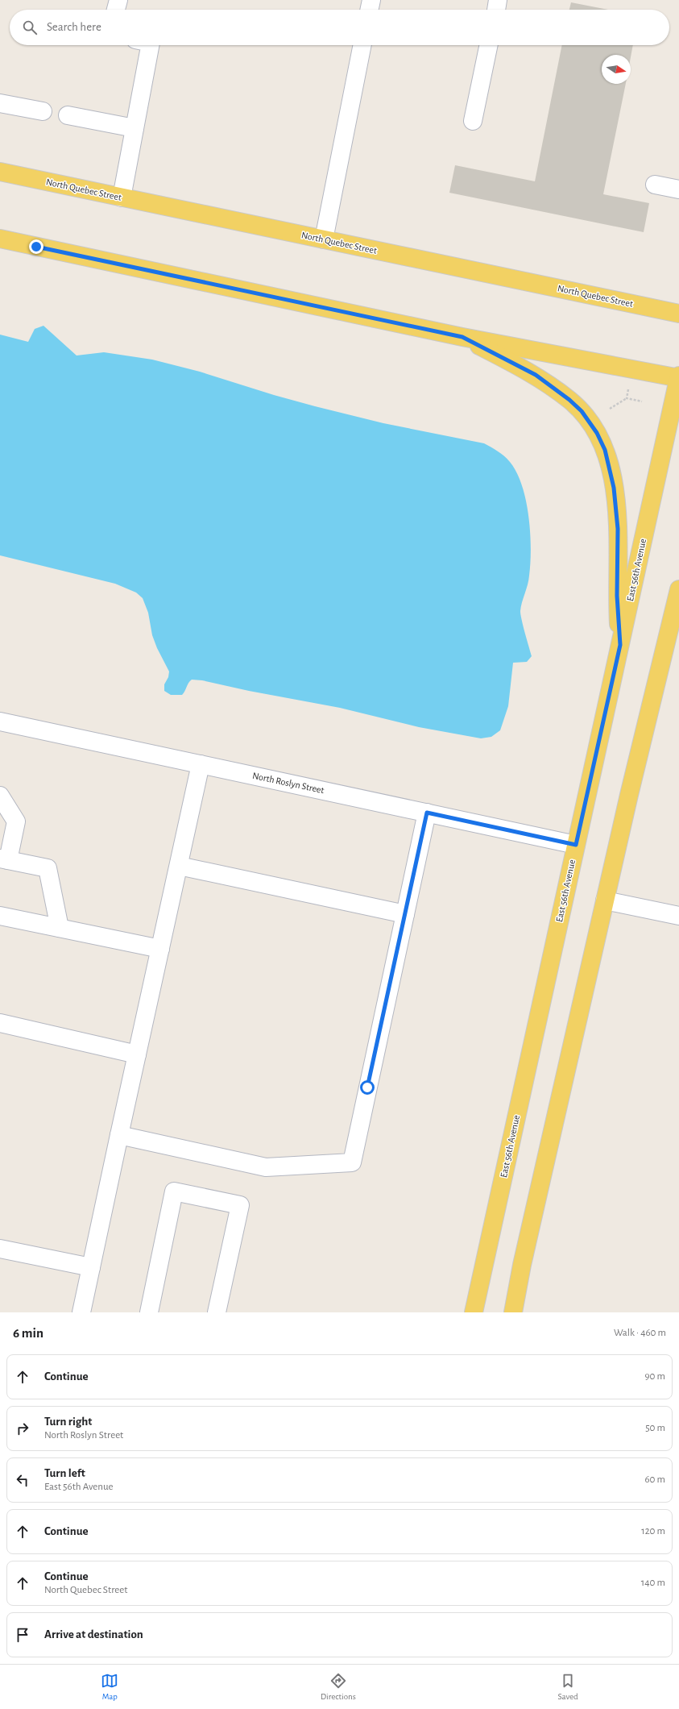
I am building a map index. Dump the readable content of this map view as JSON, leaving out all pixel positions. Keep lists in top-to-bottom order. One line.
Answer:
{"streets":{"main road":["North Quebec Street","East 56th Avenue"],"street":["North Roslyn Street"]},"crossings":[["East 56th Avenue","North Roslyn Street"]],"north":"right","page":{"search":"Search here","heading":["6 min","Walk · 460 m"],"list":[["Continue","90 m"],["Turn right","North Roslyn Street","50 m"],["Turn left","East 56th Avenue","60 m"],["Continue","120 m"],["Continue","North Quebec Street","140 m"],"Arrive at destination"],"nav":["Map","Directions","Saved"]}}
